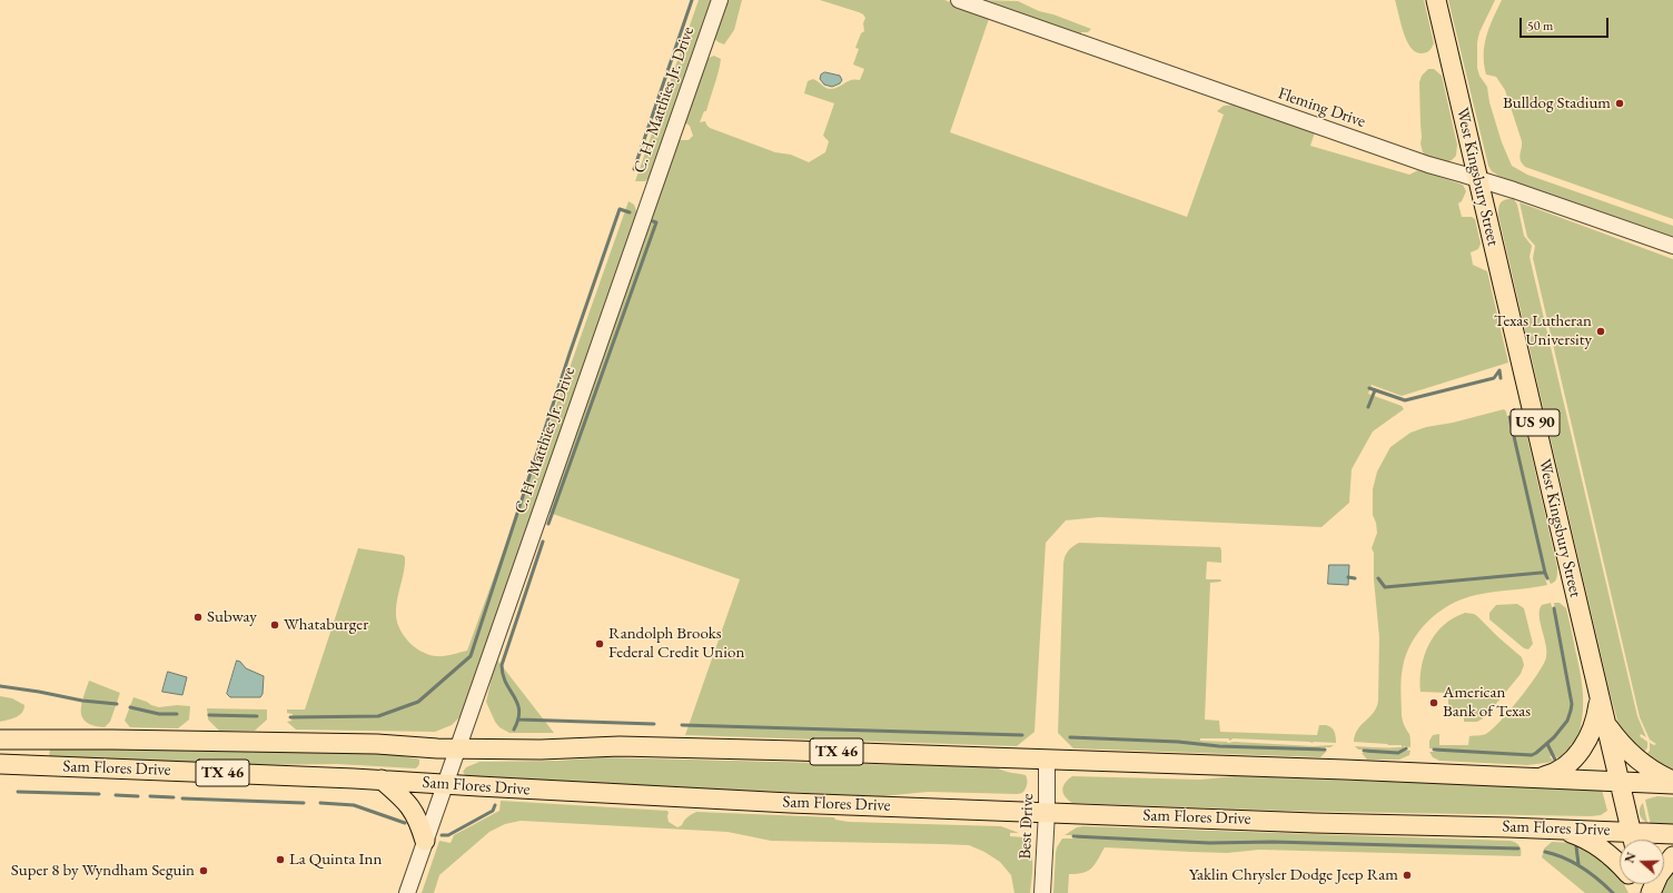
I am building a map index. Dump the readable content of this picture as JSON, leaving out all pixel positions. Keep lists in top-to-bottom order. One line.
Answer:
{"streets":{"main road":["West Kingsbury Street","US 90","TX 46","Sam Flores Drive"],"street":["C. H. Matthies Jr. Drive","Fleming Drive","Best Drive"]},"crossings":[["C. H. Matthies Jr. Drive","Sam Flores Drive"],["Fleming Drive","West Kingsbury Street"],["West Kingsbury Street","Sam Flores Drive"],["Sam Flores Drive","Best Drive"]],"places":["Bulldog Stadium","Texas Lutheran University","Subway","Whataburger","Randolph Brooks Federal Credit Union","American Bank of Texas","La Quinta Inn","Super 8 by Wyndham Seguin","Yaklin Chrysler Dodge Jeep Ram"],"scale_bar":"50 m","north":"left"}
